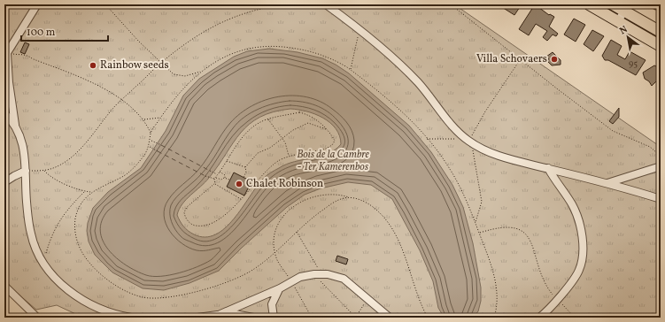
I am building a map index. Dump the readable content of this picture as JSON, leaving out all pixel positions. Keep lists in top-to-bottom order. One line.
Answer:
{"parks":["Bois de la Cambre - Ter Kamerenbos"],"places":["Villa Schovaers","Rainbow seeds","Chalet Robinson"],"house_numbers":["95"],"scale_bar":"100 m","north":"top left"}
